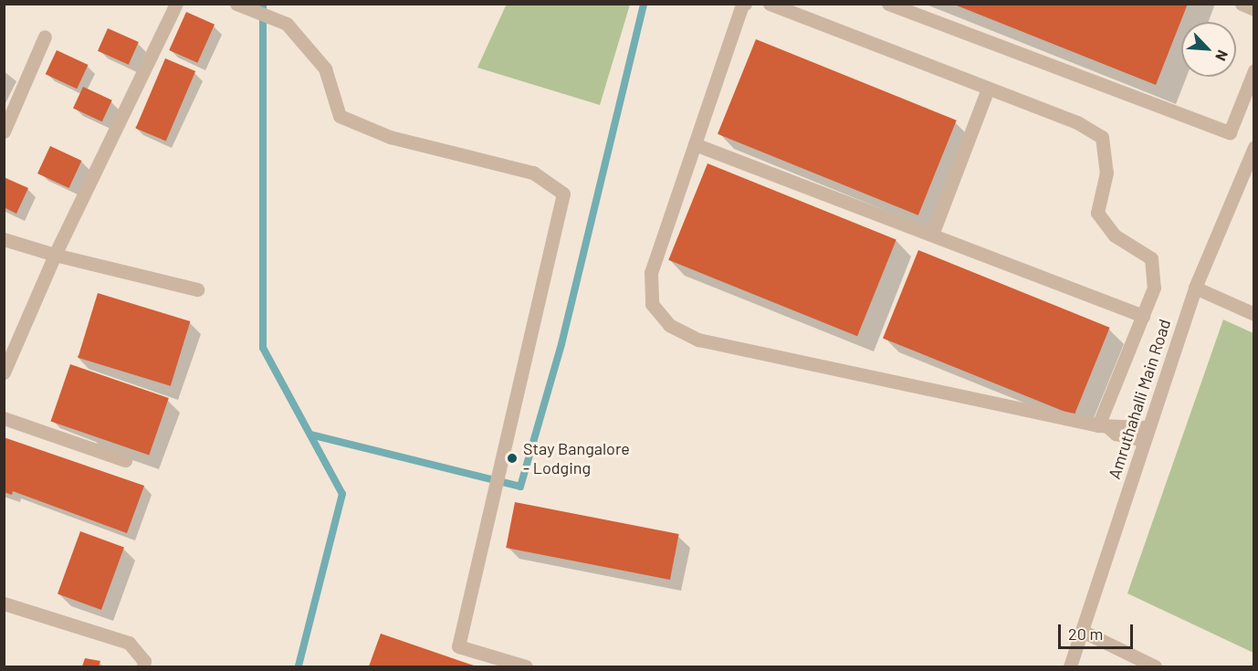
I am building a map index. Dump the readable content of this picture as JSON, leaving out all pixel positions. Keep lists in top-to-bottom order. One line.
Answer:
{"streets":{"street":["Amruthahalli Main Road"]},"places":["Stay Bangalore - Lodging"],"scale_bar":"20 m","north":"bottom right"}
